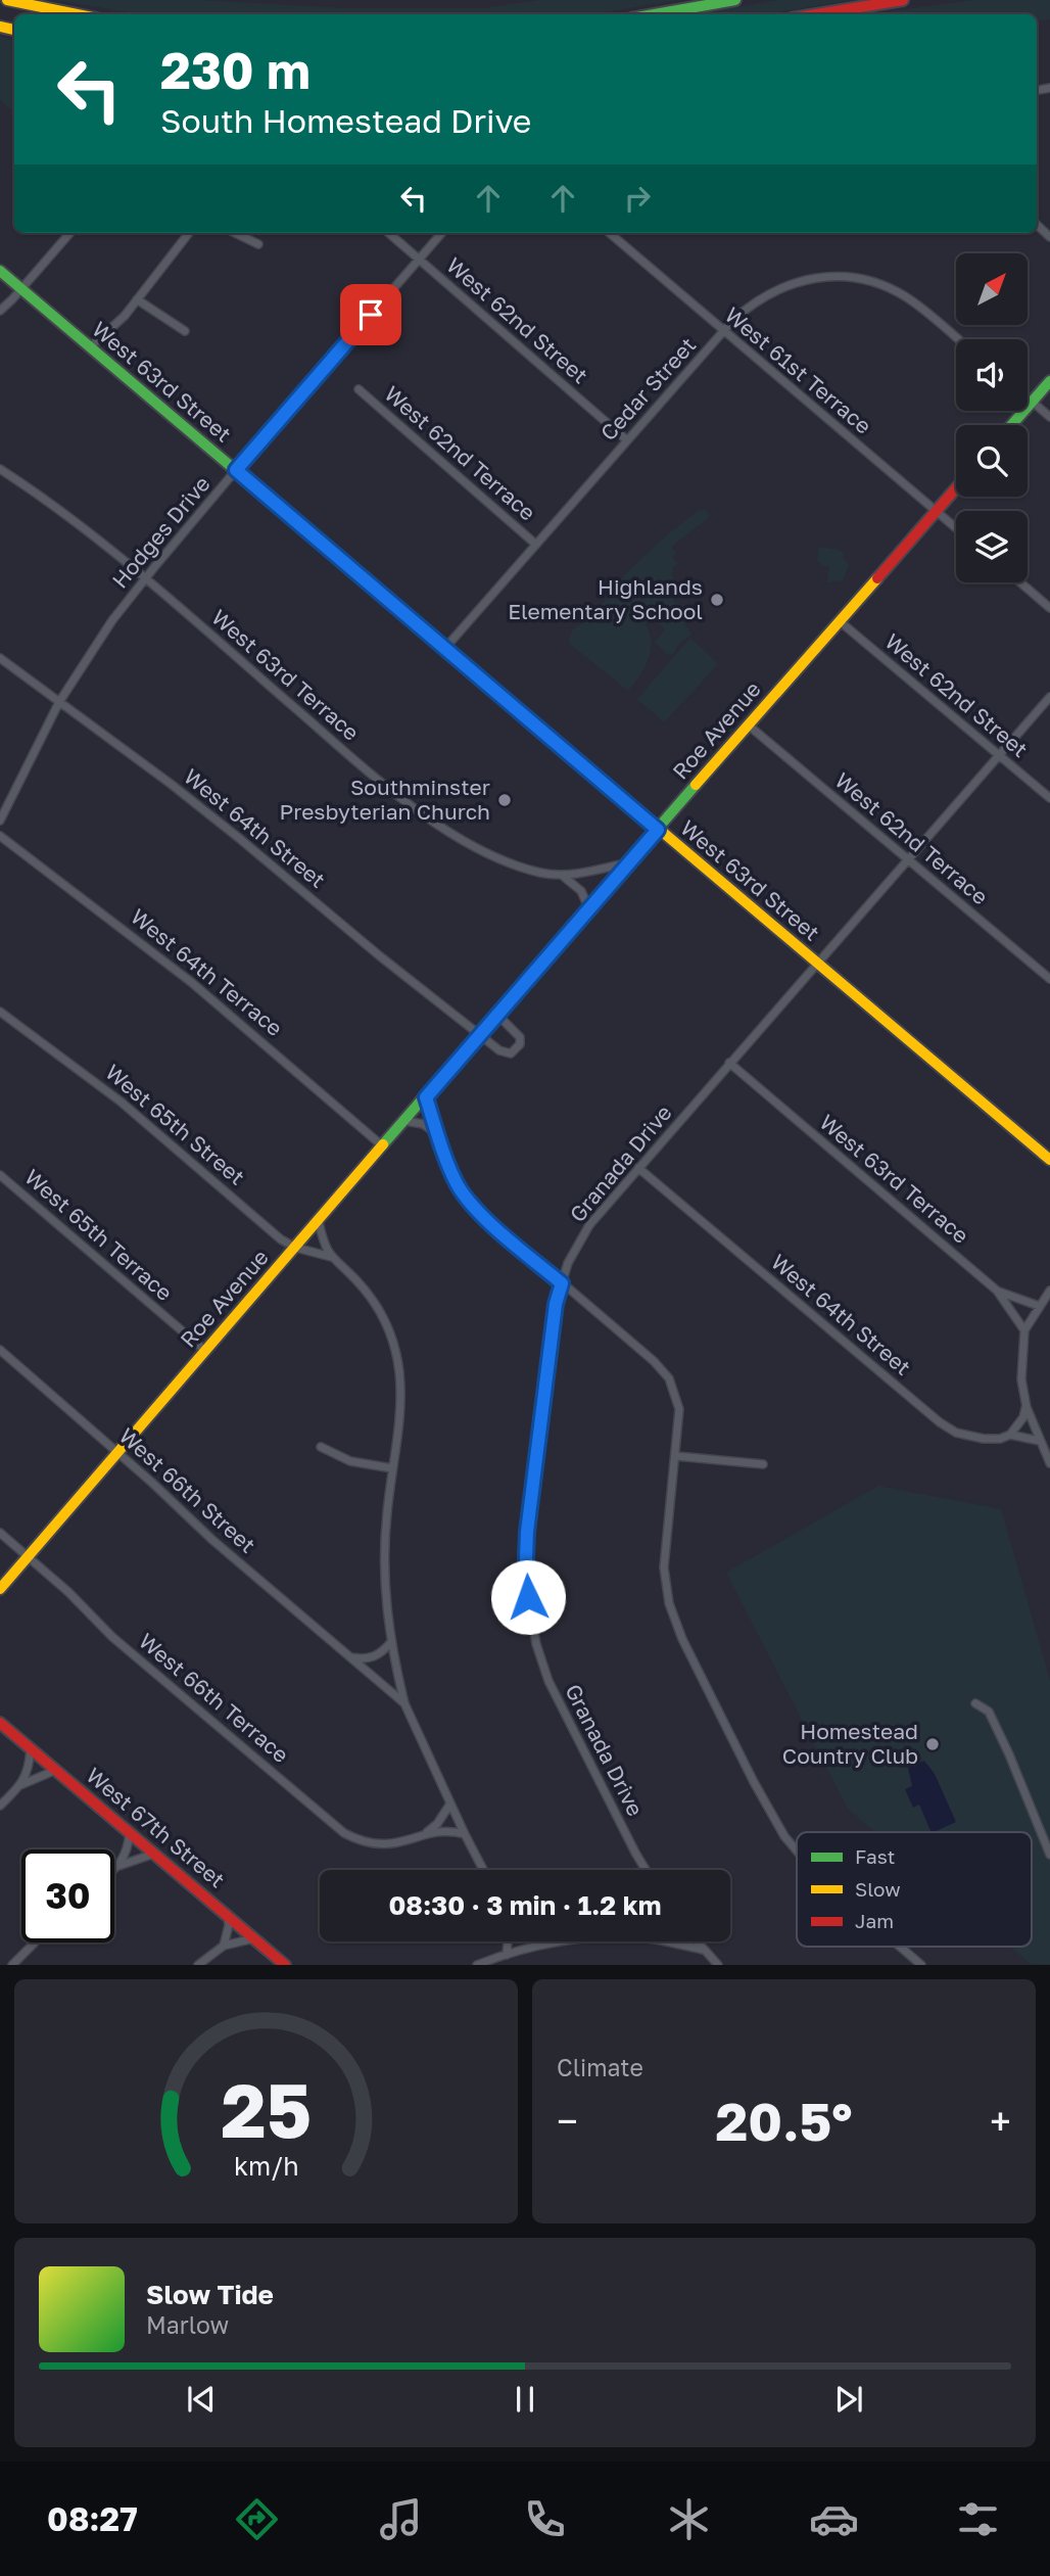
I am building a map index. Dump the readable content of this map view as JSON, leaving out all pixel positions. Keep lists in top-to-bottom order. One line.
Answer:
{"streets":{"main road":["West 63rd Street","Roe Avenue","West 67th Street"],"street":["West 62nd Street","West 61st Terrace","Cedar Street","West 62nd Terrace","Hodges Drive","West 63rd Terrace","West 64th Street","West 64th Terrace","West 65th Street","Granada Drive","West 65th Terrace","West 66th Street","West 66th Terrace"]},"crossings":[["West 62nd Street","Cedar Street"],["West 62nd Street","Hodges Drive"],["West 62nd Street","Roe Avenue"],["West 62nd Street","Granada Drive"],["West 61st Terrace","Cedar Street"],["West 61st Terrace","Roe Avenue"],["West 63rd Street","Cedar Street"],["West 63rd Street","Hodges Drive"],["West 63rd Street","Roe Avenue"],["West 63rd Street","Granada Drive"],["Cedar Street","West 62nd Terrace"],["West 62nd Terrace","Roe Avenue"],["West 62nd Terrace","Granada Drive"],["Hodges Drive","West 63rd Terrace"],["Hodges Drive","West 64th Street"],["West 63rd Terrace","Roe Avenue"],["West 63rd Terrace","Granada Drive"],["Roe Avenue","West 64th Street"],["Roe Avenue","West 64th Terrace"],["Roe Avenue","West 65th Street"],["Roe Avenue","West 65th Terrace"],["Roe Avenue","West 66th Street"],["Roe Avenue","West 66th Terrace"],["West 64th Street","Granada Drive"],["West 65th Street","West 66th Street"],["West 66th Street","West 66th Terrace"]],"places":["Highlands Elementary School","Southminster Presbyterian Church","Homestead Country Club"],"legend":["Fast","Slow","Jam"],"north":"top right","page":{"turn":["230 m","South Homestead Drive"],"limit":"30","trip":"08:30 · 3 min · 1.2 km","tile":"Climate","heat":["−","20.5°","+"],"song":["Slow Tide","Marlow"],"tabs":"08:27","gauge":["25","km/h"]}}
